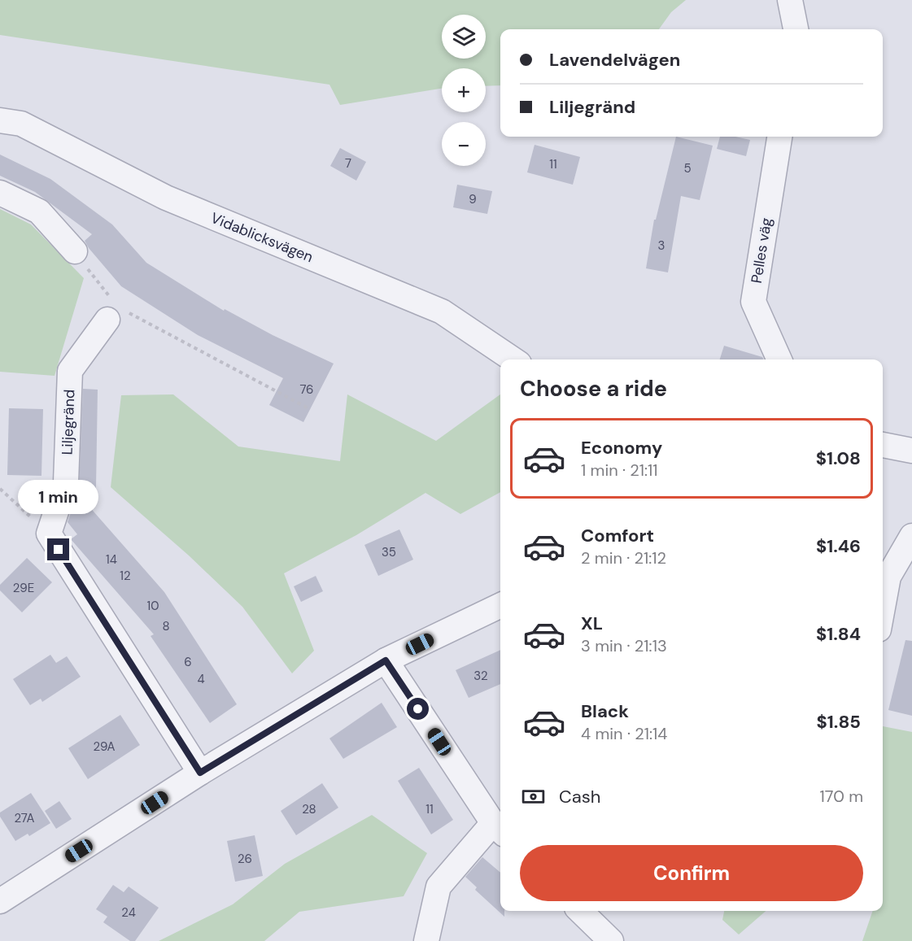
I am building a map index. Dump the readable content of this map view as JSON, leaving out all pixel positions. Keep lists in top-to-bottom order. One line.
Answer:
{"streets":{"street":["Vidablicksvägen","Pelles väg","Liljegränd"]},"house_numbers":["7","11","5","9","3","76","35","14","12","29E","10","8","6","32","4","29A","28","11","27A","26","24"],"page":{"map_buttons":["+","−"],"banner":["Lavendelvägen","Liljegränd"],"heading":"Choose a ride","list":[{"name":"Economy","note":"1 min · 21:11","value":"$1.08"},{"name":"Comfort","note":"2 min · 21:12","value":"$1.46"},{"name":"XL","note":"3 min · 21:13","value":"$1.84"},{"name":"Black","note":"4 min · 21:14","value":"$1.85"}],"bubble":"1 min","pay":["Cash","170 m"],"buttons":"Confirm"}}
